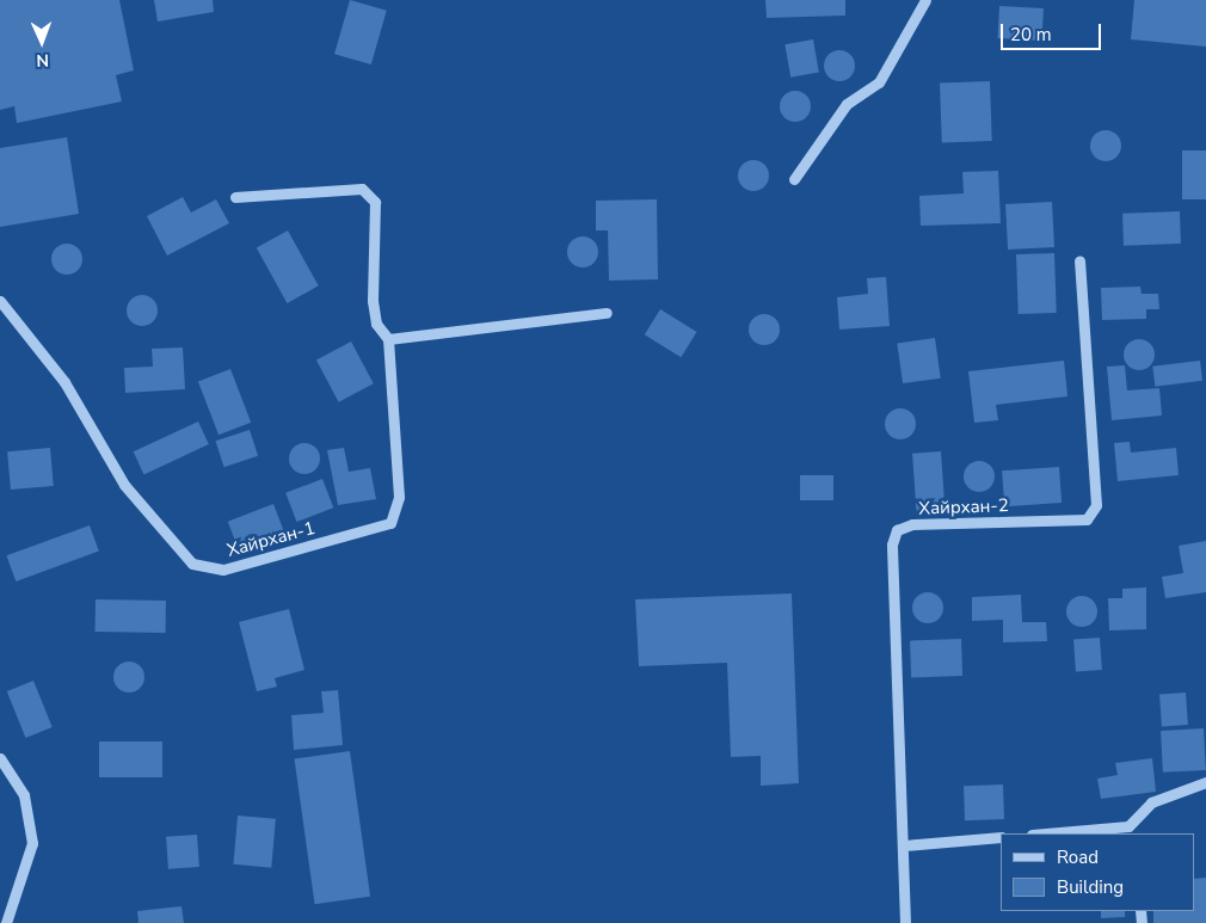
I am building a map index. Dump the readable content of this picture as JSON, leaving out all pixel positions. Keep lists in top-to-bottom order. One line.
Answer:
{"streets":{"street":["Хайрхан-2","Хайрхан-1"]},"legend":["Road","Building"],"scale_bar":"20 m","north":"bottom"}
